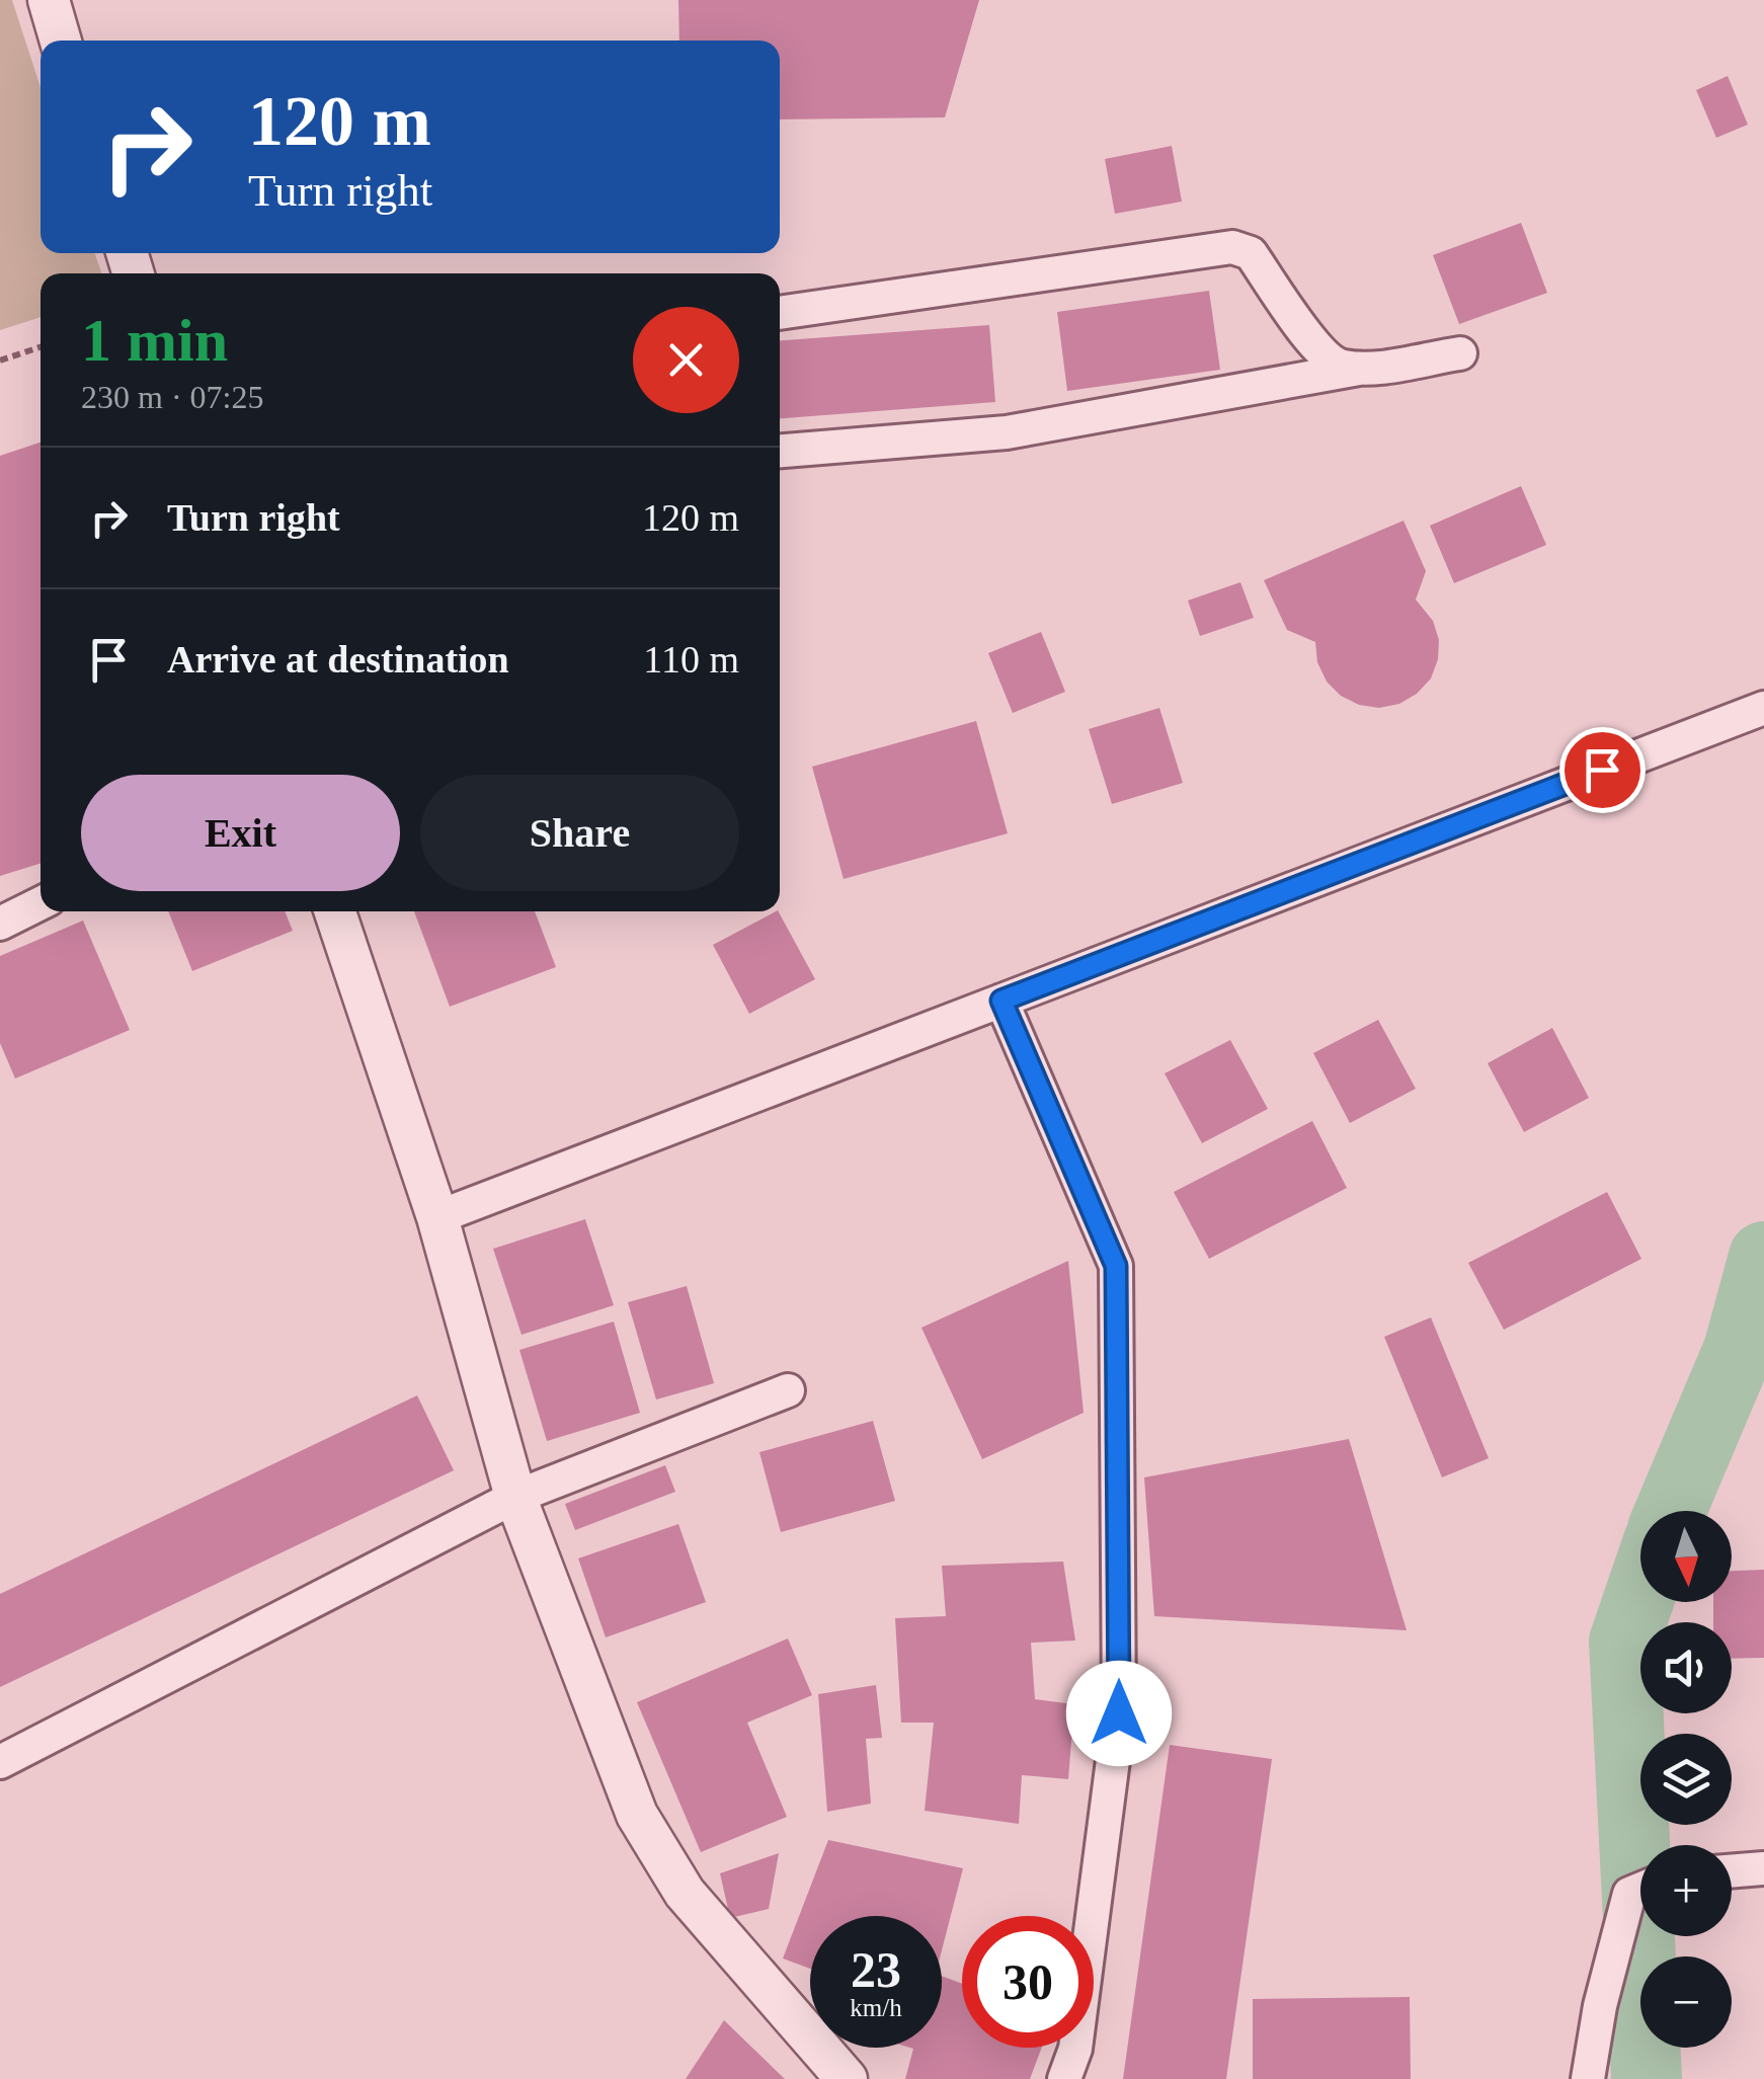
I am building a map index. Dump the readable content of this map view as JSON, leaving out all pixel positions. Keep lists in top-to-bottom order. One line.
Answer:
{"north":"bottom","page":{"turn":["120 m","Turn right"],"heading":["1 min","230 m · 07:25"],"list":[{"name":"Turn right","value":"120 m"},{"name":"Arrive at destination","value":"110 m"}],"buttons":["Exit","Share"],"map_buttons":["+","−"],"speed":"23 km/h","limit":"30"}}
